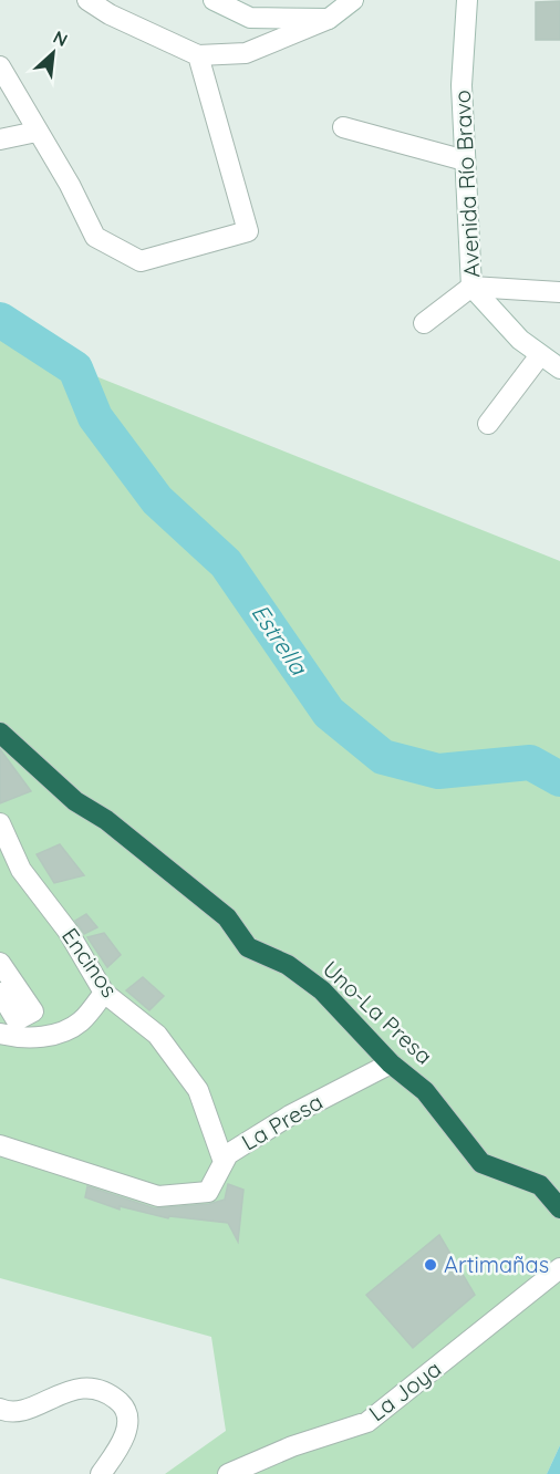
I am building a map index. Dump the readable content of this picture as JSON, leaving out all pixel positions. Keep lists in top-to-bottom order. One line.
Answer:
{"streets":{"highway":["Uno-La Presa"],"street":["Avenida Río Bravo","Encinos","La Presa","La Joya"]},"crossings":[["Encinos","La Presa"],["Uno-La Presa","La Presa"]],"water":["Estrella"],"places":["Artimañas"],"north":"top right"}
